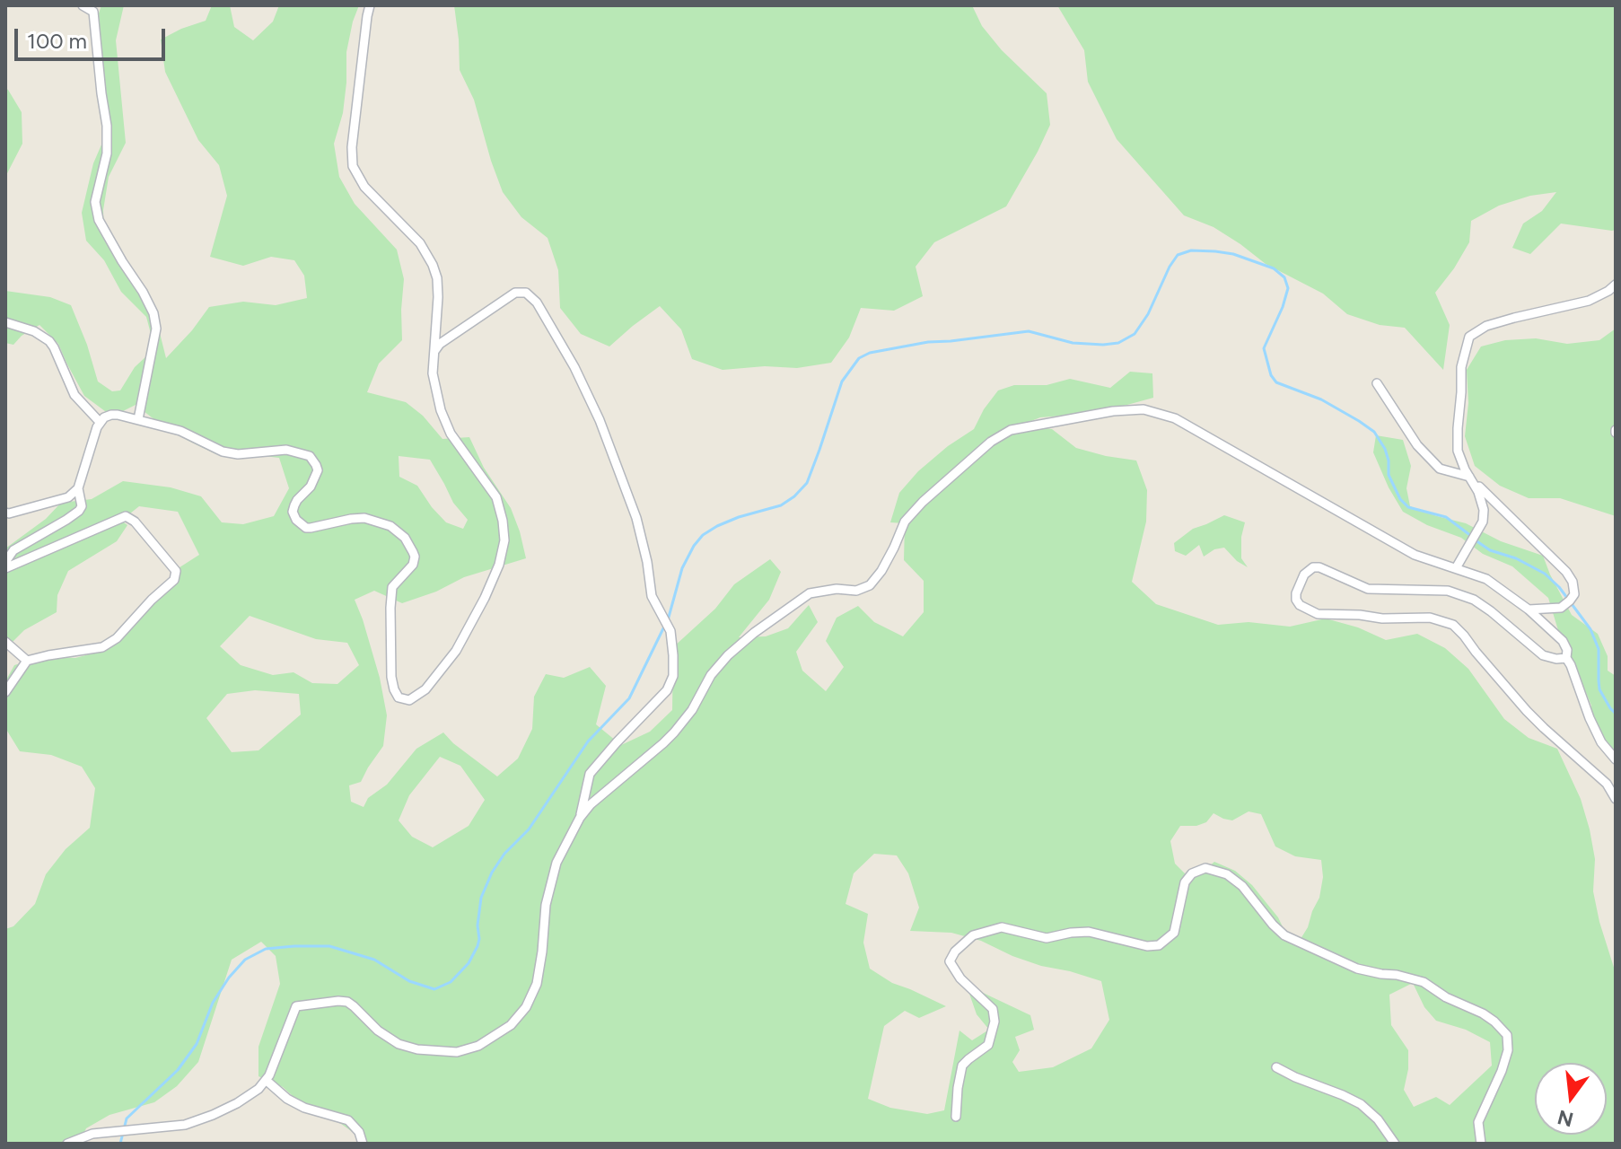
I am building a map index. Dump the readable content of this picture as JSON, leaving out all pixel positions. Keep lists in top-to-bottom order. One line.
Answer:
{"scale_bar":"100 m","north":"bottom"}
